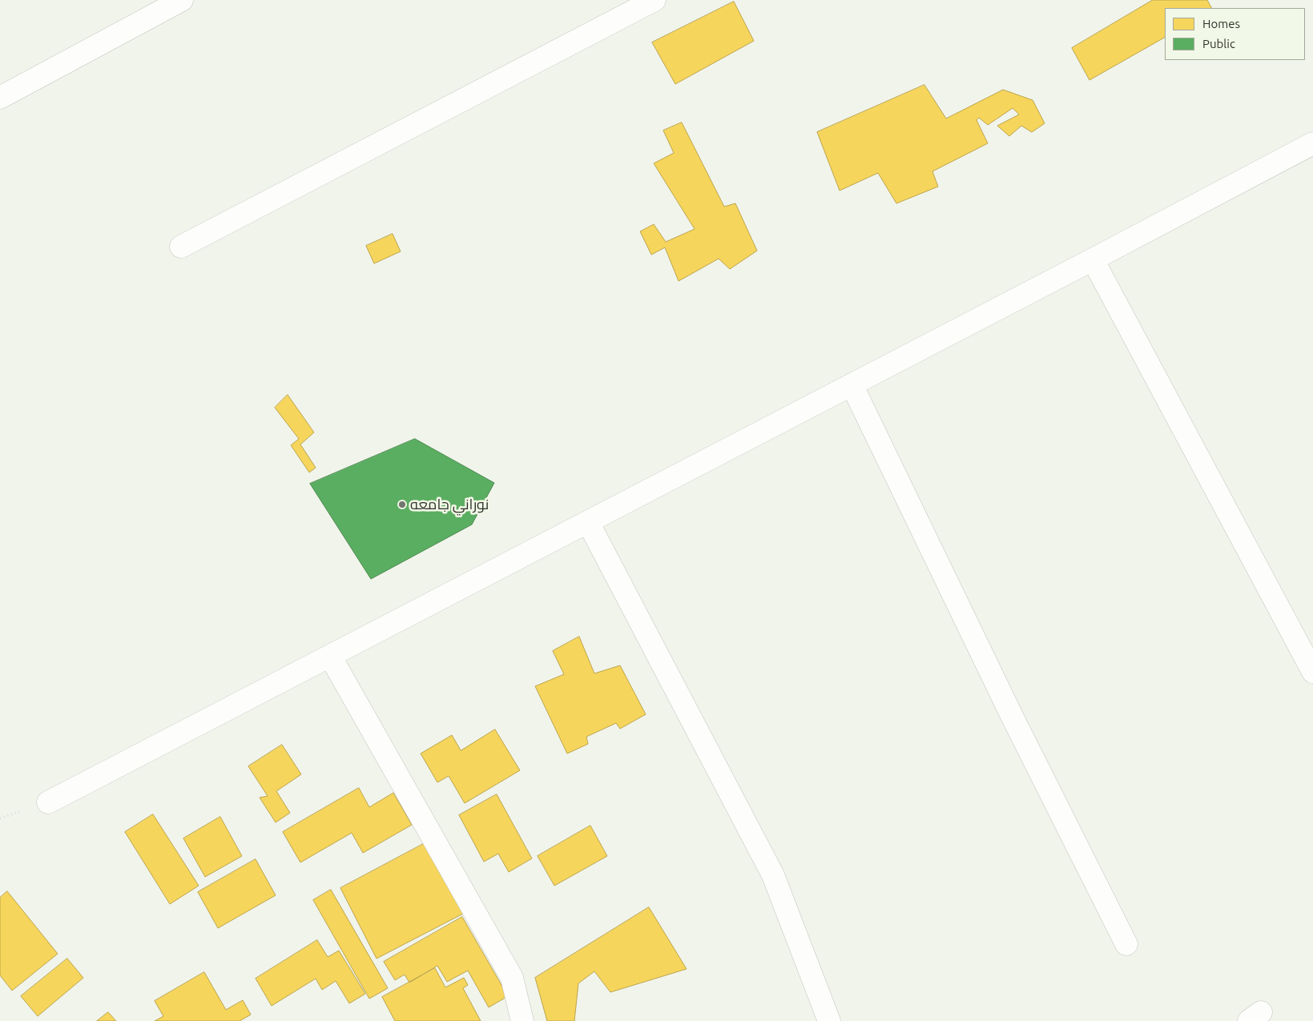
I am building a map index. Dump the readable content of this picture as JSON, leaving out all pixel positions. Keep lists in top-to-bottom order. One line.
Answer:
{"places":["نوراني جامعه"],"legend":["Homes","Public"]}
